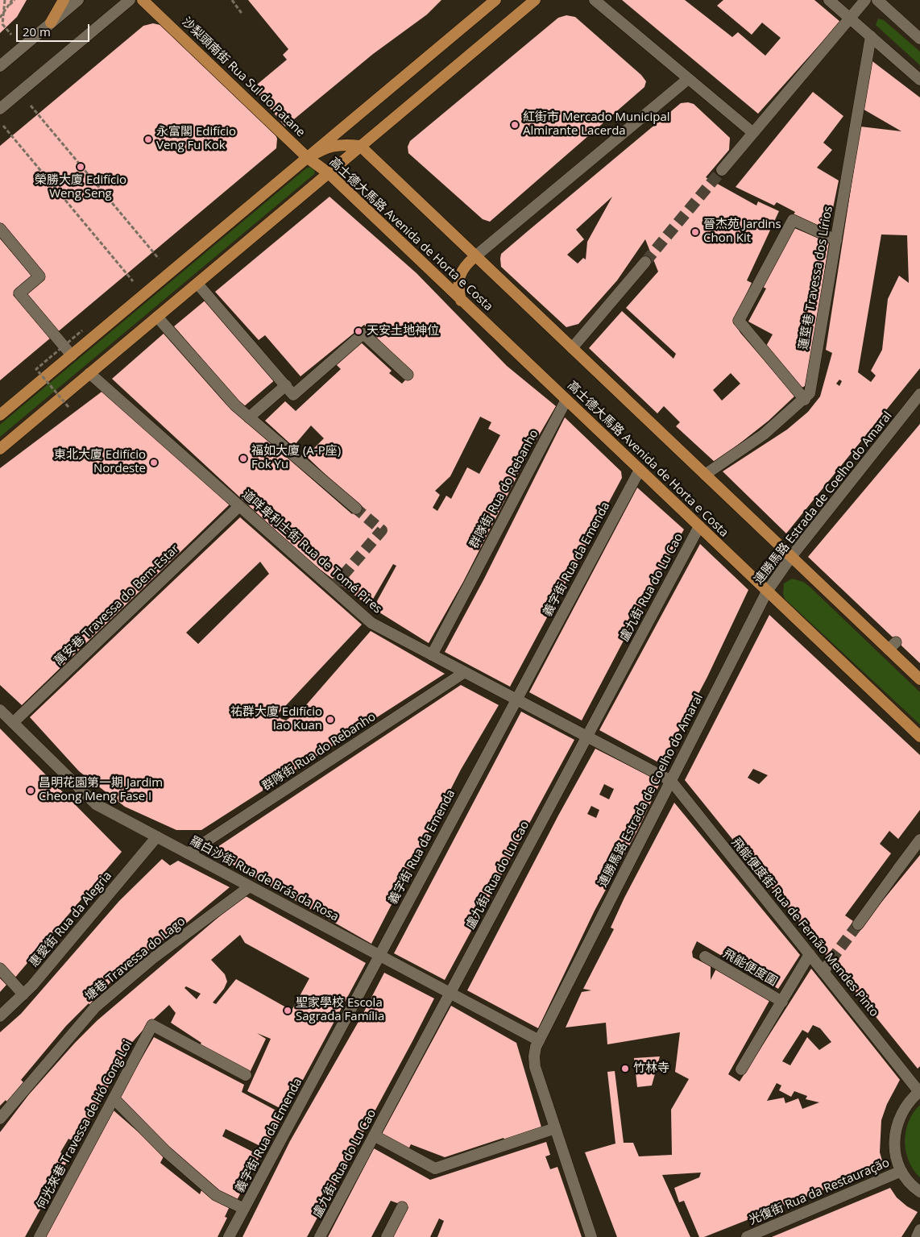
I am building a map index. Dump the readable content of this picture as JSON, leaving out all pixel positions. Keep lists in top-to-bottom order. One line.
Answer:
{"streets":{"main road":["沙梨頭南街 Rua Sul do Patane","高士德大馬路 Avenida de Horta e Costa"],"street":["蓮莖巷 Travessa dos Lírios","群隊街 Rua do Rebanho","連勝馬路 Estrada de Coelho do Amaral","道咩卑利士街 Rua de Tomé Pires","義字街 Rua da Emenda","盧九街 Rua do Lu Cao","萬安巷 Travessa do Bem-Estar","羅白沙街 Rua de Brás da Rosa","惠愛街 Rua da Alegria","飛能便度街 Rua de Fernão Mendes Pinto","塘巷 Travessa do Lago","飛能便度圍","何光來巷 Travessa de Hó Cong Loi","光復街 Rua da Restauração"]},"crossings":[["沙梨頭南街 Rua Sul do Patane","高士德大馬路 Avenida de Horta e Costa"],["高士德大馬路 Avenida de Horta e Costa","群隊街 Rua do Rebanho"],["高士德大馬路 Avenida de Horta e Costa","連勝馬路 Estrada de Coelho do Amaral"],["高士德大馬路 Avenida de Horta e Costa","義字街 Rua da Emenda"],["高士德大馬路 Avenida de Horta e Costa","盧九街 Rua do Lu Cao"],["群隊街 Rua do Rebanho","道咩卑利士街 Rua de Tomé Pires"],["群隊街 Rua do Rebanho","羅白沙街 Rua de Brás da Rosa"],["連勝馬路 Estrada de Coelho do Amaral","道咩卑利士街 Rua de Tomé Pires"],["連勝馬路 Estrada de Coelho do Amaral","羅白沙街 Rua de Brás da Rosa"],["連勝馬路 Estrada de Coelho do Amaral","飛能便度街 Rua de Fernão Mendes Pinto"],["道咩卑利士街 Rua de Tomé Pires","義字街 Rua da Emenda"],["道咩卑利士街 Rua de Tomé Pires","盧九街 Rua do Lu Cao"],["道咩卑利士街 Rua de Tomé Pires","萬安巷 Travessa do Bem-Estar"],["道咩卑利士街 Rua de Tomé Pires","飛能便度街 Rua de Fernão Mendes Pinto"],["義字街 Rua da Emenda","羅白沙街 Rua de Brás da Rosa"],["盧九街 Rua do Lu Cao","羅白沙街 Rua de Brás da Rosa"],["萬安巷 Travessa do Bem-Estar","羅白沙街 Rua de Brás da Rosa"],["羅白沙街 Rua de Brás da Rosa","惠愛街 Rua da Alegria"],["羅白沙街 Rua de Brás da Rosa","塘巷 Travessa do Lago"]],"places":["紅街市 Mercado Municipal Almirante Lacerda","永富閣 Edifício Veng Fu Kok","榮勝大廈 Edifício Weng Seng","晉杰苑 Jardins Chon Kit","天安土地神位","福如大廈 (A-P座) Fok Yu","東北大廈 Edifício Nordeste","祐群大廈 Edifício Iao Kuan","昌明花園第一期 Jardim Cheong Meng Fase I","聖家學校 Escola Sagrada Família","竹林寺"],"scale_bar":"20 m"}
